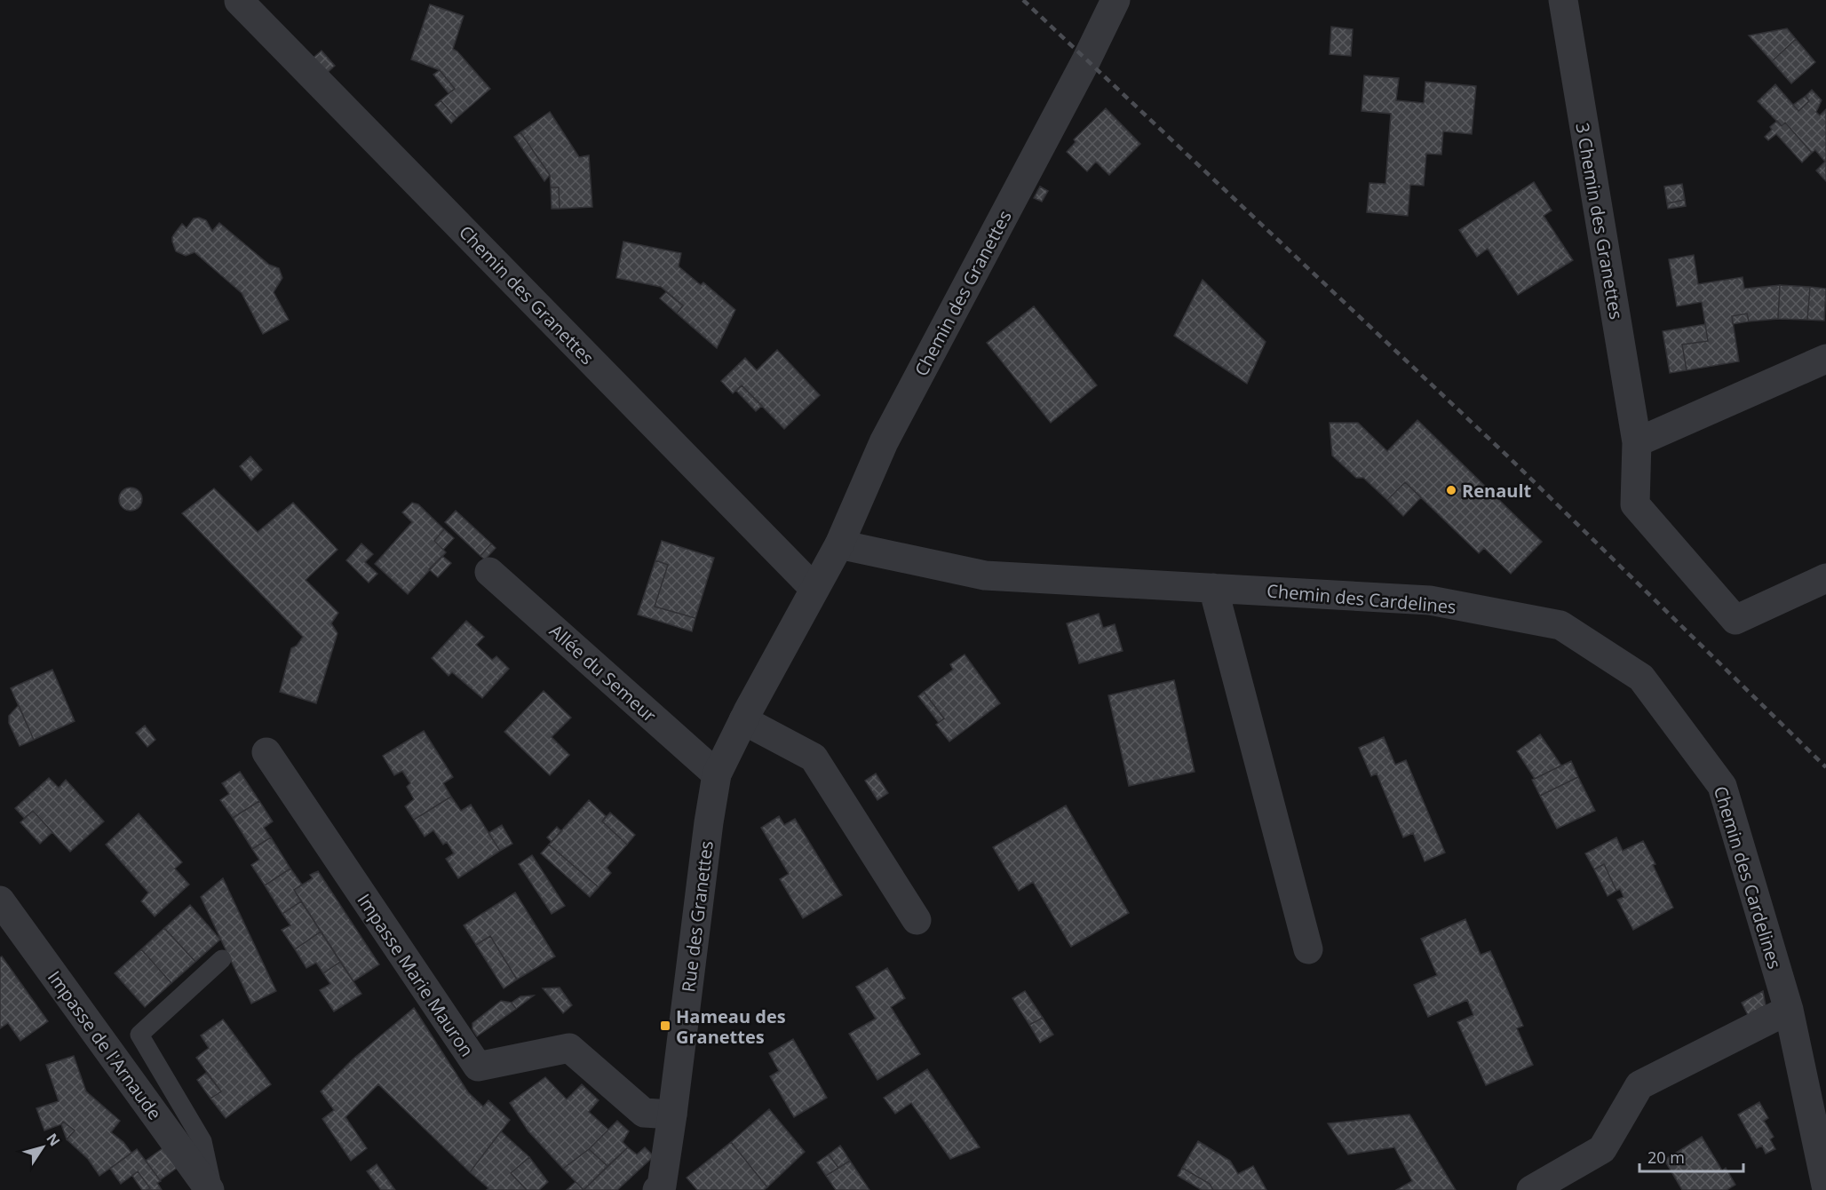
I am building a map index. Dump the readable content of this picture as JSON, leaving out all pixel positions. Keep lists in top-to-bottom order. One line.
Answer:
{"streets":{"street":["3 Chemin des Granettes","Chemin des Granettes","Chemin des Cardelines","Allée du Semeur","Rue des Granettes","Impasse Marie Mauron","Impasse de l'Arnaude"]},"crossings":[["Chemin des Granettes","Chemin des Cardelines"],["Chemin des Granettes","Rue des Granettes"],["Allée du Semeur","Rue des Granettes"],["Rue des Granettes","Impasse Marie Mauron"]],"places":{"other":["Renault"],"transit":["Hameau des Granettes"]},"scale_bar":"20 m","north":"top right"}
